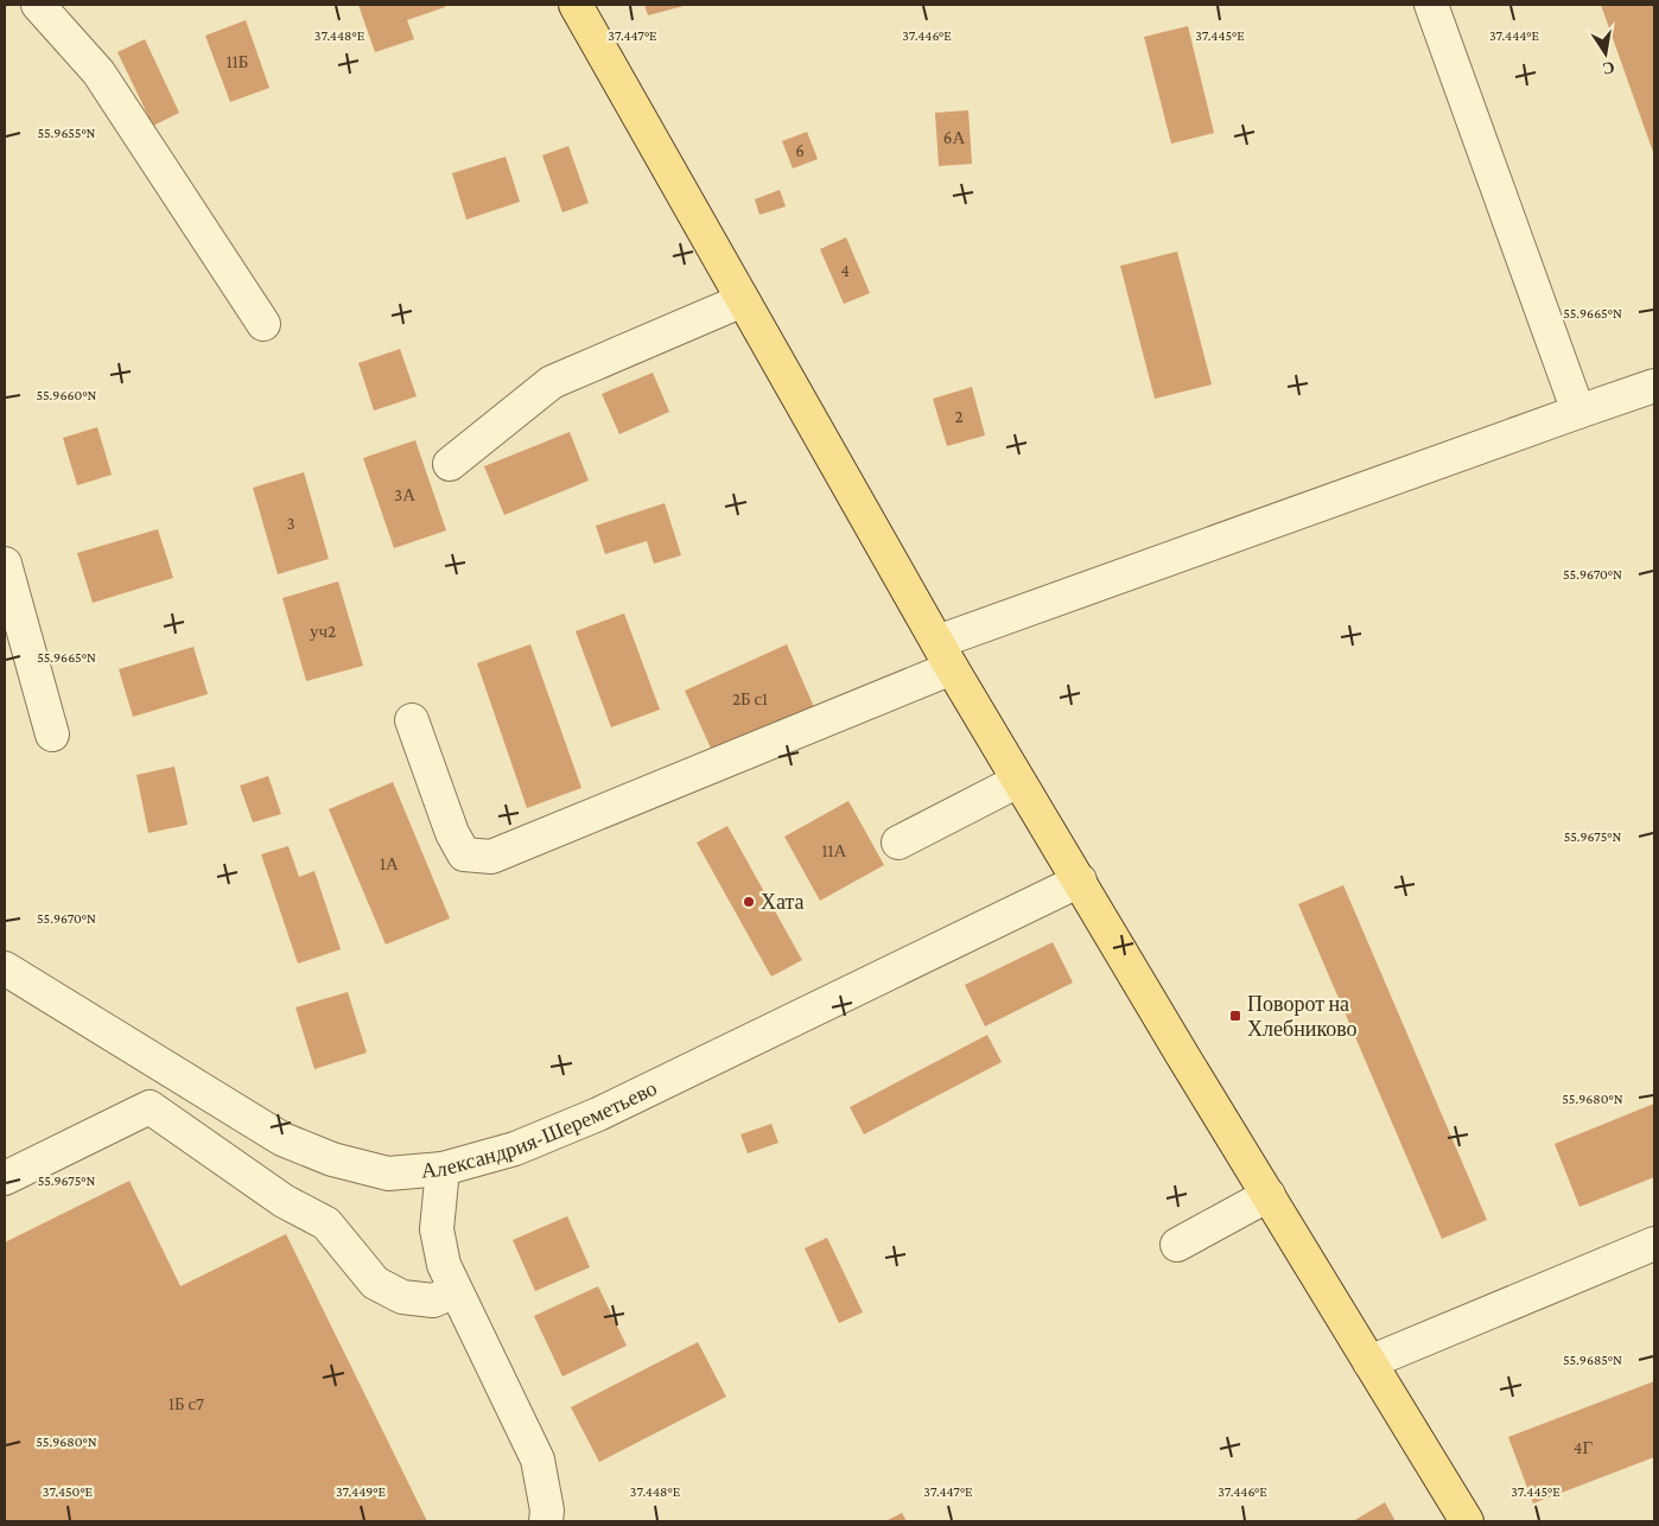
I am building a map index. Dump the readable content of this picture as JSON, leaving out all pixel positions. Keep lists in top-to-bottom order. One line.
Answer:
{"streets":{"street":["Александрия-Шереметьево"]},"places":{"other":["Хата"],"transit":["Поворот на Хлебниково"]},"house_numbers":["11Б","6А","6","4","2","3А","3","уч2","2Б с1","11А","1А","1Б с7","4Г"],"north":"bottom","coordinates":["37.448°E","37.447°E","37.446°E","37.445°E","37.444°E","55.9655°N","55.9665°N","55.9660°N","55.9670°N","55.9675°N","55.9680°N","55.9685°N","37.450°E","37.449°E"]}
